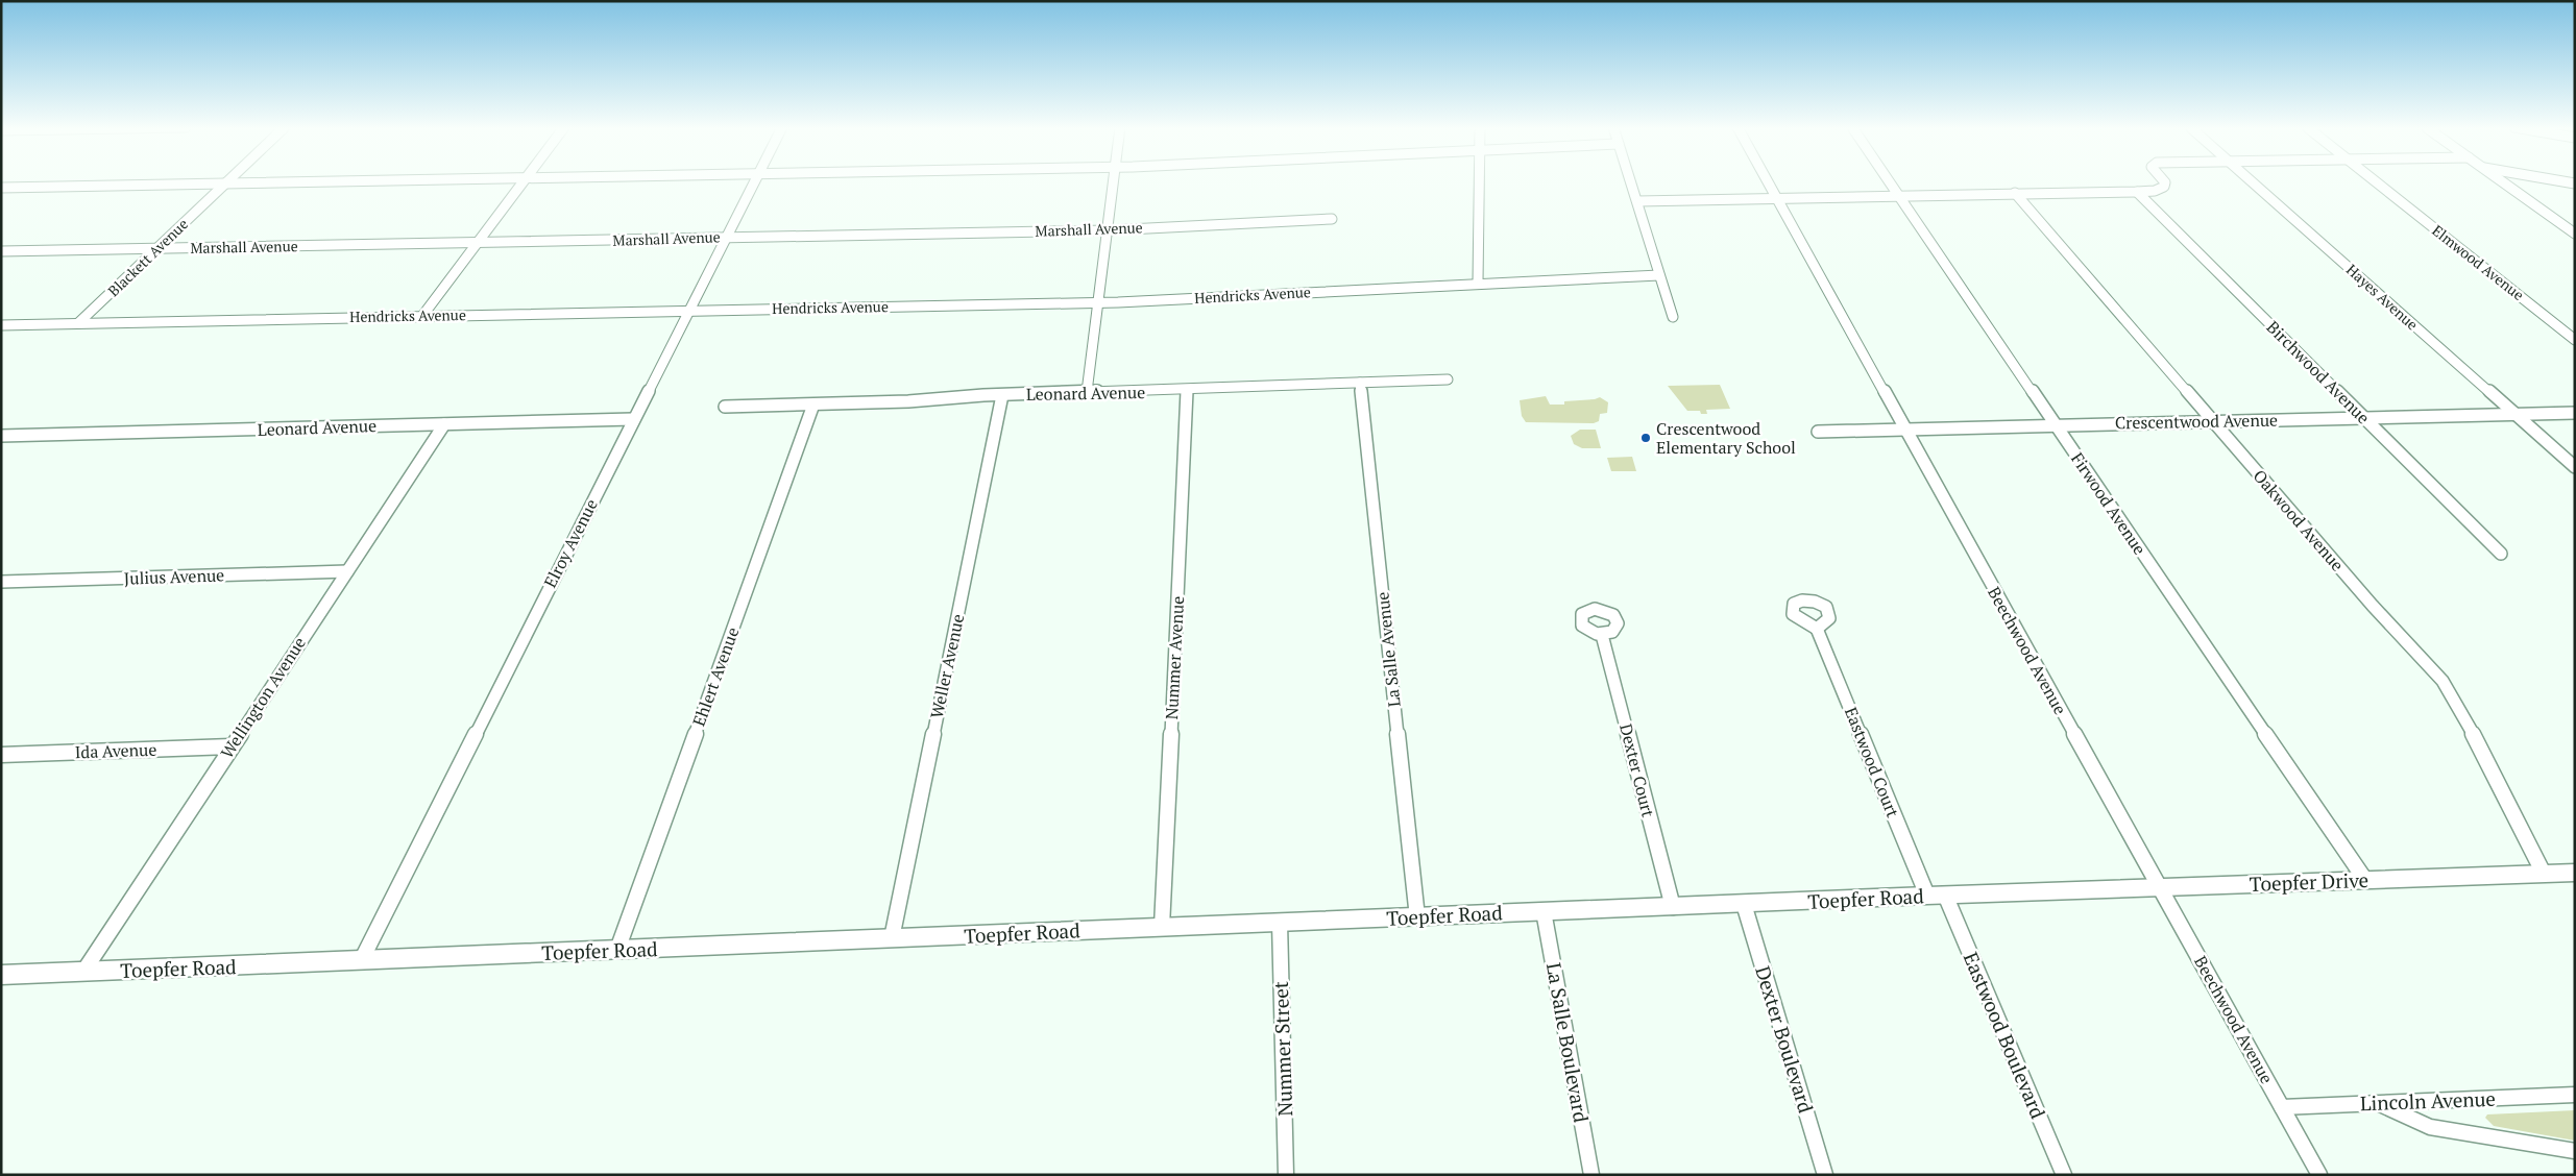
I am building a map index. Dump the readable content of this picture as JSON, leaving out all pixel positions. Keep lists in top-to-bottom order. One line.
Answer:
{"streets":{"street":["Marshall Avenue","Blackett Avenue","Elmwood Avenue","Hendricks Avenue","Hayes Avenue","Birchwood Avenue","Leonard Avenue","Crescentwood Avenue","Firwood Avenue","Oakwood Avenue","Elroy Avenue","Julius Avenue","La Salle Avenue","Beechwood Avenue","Nummer Avenue","Weller Avenue","Ehlert Avenue","Wellington Avenue","Ida Avenue","Eastwood Court","Dexter Court","Toepfer Drive","Toepfer Road","Eastwood Boulevard","Dexter Boulevard","La Salle Boulevard","Nummer Street","Lincoln Avenue"]},"crossings":[["Marshall Avenue","Blackett Avenue"],["Marshall Avenue","Elroy Avenue"],["Blackett Avenue","Hendricks Avenue"],["Hendricks Avenue","Elroy Avenue"],["Hayes Avenue","Crescentwood Avenue"],["Birchwood Avenue","Crescentwood Avenue"],["Leonard Avenue","Elroy Avenue"],["Leonard Avenue","La Salle Avenue"],["Leonard Avenue","Nummer Avenue"],["Leonard Avenue","Weller Avenue"],["Leonard Avenue","Ehlert Avenue"],["Leonard Avenue","Wellington Avenue"],["Crescentwood Avenue","Firwood Avenue"],["Crescentwood Avenue","Oakwood Avenue"],["Crescentwood Avenue","Beechwood Avenue"],["Firwood Avenue","Toepfer Drive"],["Oakwood Avenue","Toepfer Drive"],["Elroy Avenue","Toepfer Road"],["Julius Avenue","Wellington Avenue"],["La Salle Avenue","Toepfer Road"],["Beechwood Avenue","Toepfer Drive"],["Beechwood Avenue","Lincoln Avenue"],["Nummer Avenue","Toepfer Road"],["Weller Avenue","Toepfer Road"],["Ehlert Avenue","Toepfer Road"],["Wellington Avenue","Ida Avenue"],["Wellington Avenue","Toepfer Road"],["Eastwood Court","Toepfer Road"],["Eastwood Court","Eastwood Boulevard"],["Dexter Court","Toepfer Road"],["Toepfer Drive","Toepfer Road"],["Toepfer Road","Eastwood Boulevard"],["Toepfer Road","Dexter Boulevard"],["Toepfer Road","La Salle Boulevard"],["Toepfer Road","Nummer Street"]],"places":["Crescentwood Elementary School"]}
